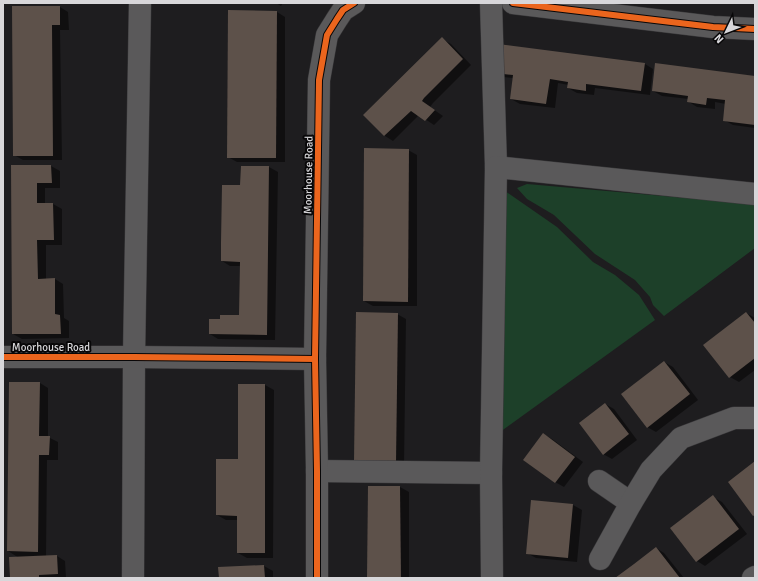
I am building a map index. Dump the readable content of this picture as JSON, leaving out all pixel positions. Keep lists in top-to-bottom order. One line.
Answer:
{"streets":{"street":["Moorhouse Road"]},"north":"bottom left"}
